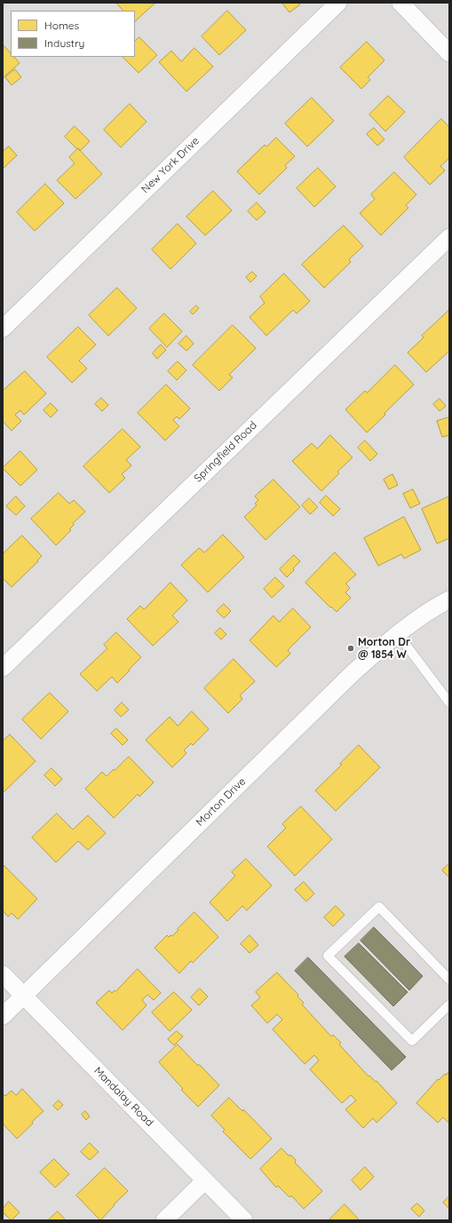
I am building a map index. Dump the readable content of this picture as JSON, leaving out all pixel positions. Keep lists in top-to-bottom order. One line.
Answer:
{"streets":{"street":["New York Drive","Springfield Road","Morton Drive","Mandalay Road"]},"crossings":[["Morton Drive","Mandalay Road"]],"places":["Morton Dr @ 1854 W"],"legend":["Homes","Industry"]}
